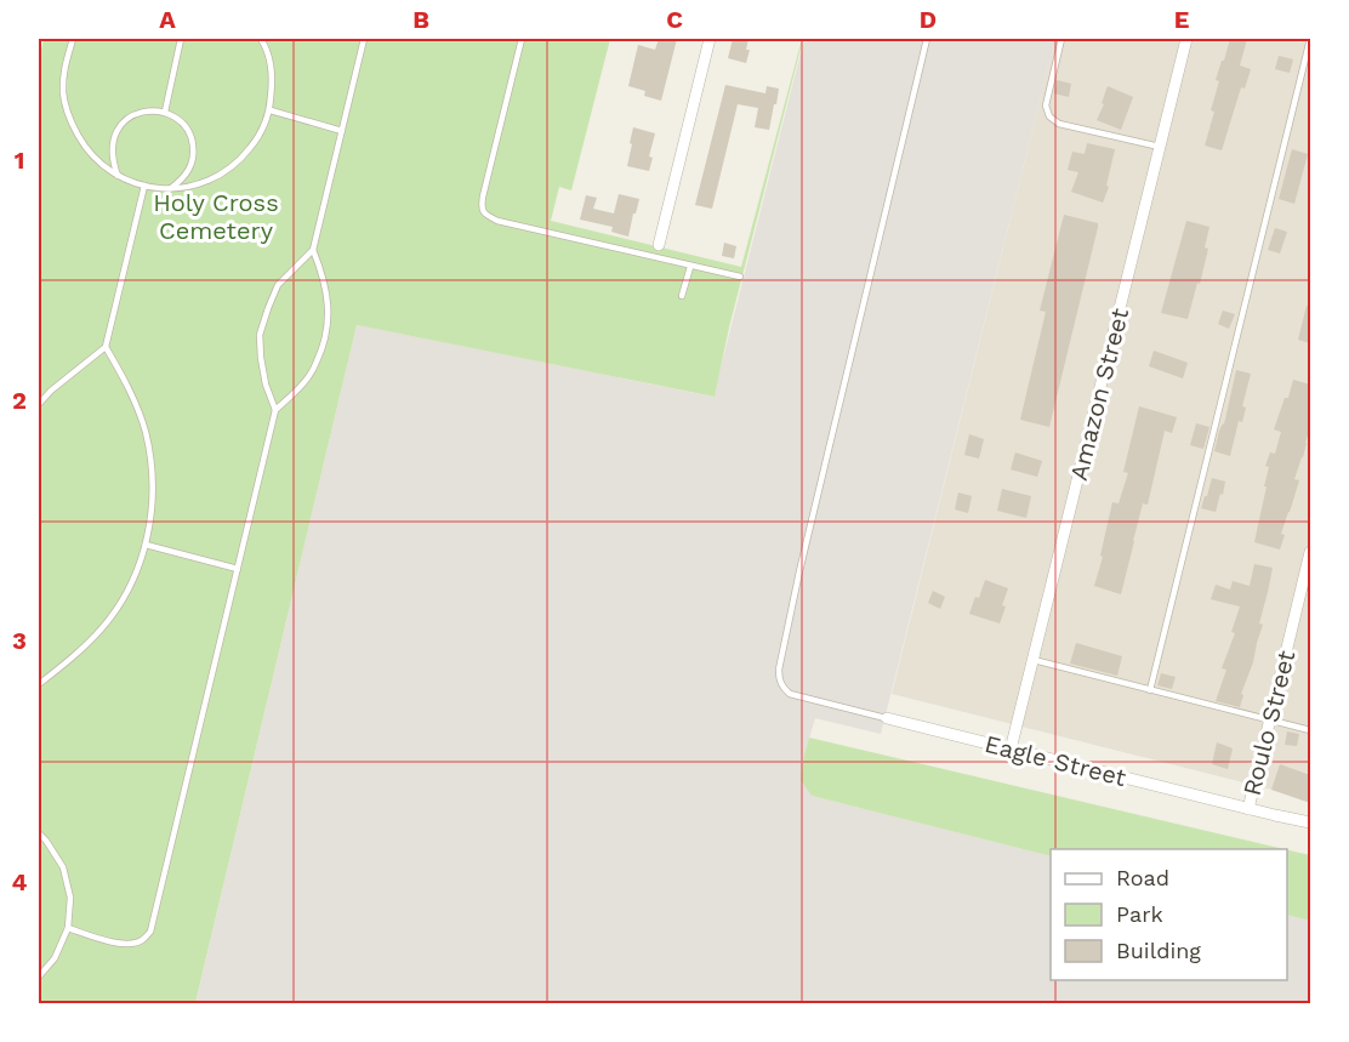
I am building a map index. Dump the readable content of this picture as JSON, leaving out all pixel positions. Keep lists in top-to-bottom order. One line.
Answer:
{"streets":{"street":["Amazon Street","Roulo Street","Eagle Street"]},"crossings":[["Amazon Street","Eagle Street"],["Roulo Street","Eagle Street"]],"parks":["Holy Cross Cemetery"],"legend":["Road","Park","Building"],"grid":{"columns":["A","B","C","D","E"],"rows":["1","2","3","4"]}}
